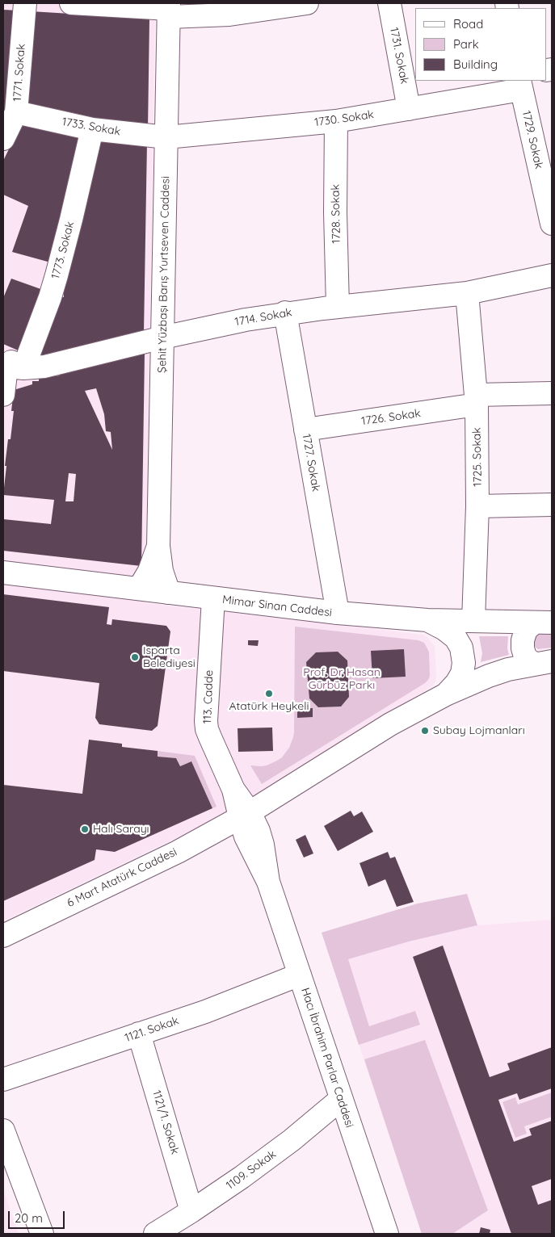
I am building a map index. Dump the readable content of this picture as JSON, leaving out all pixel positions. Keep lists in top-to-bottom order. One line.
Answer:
{"streets":{"street":["1731. Sokak","1771. Sokak","1730. Sokak","1733. Sokak","1729. Sokak","1728. Sokak","1773. Sokak","Şehit Yüzbaşı Barış Yurtseven Caddesi","1714. Sokak","1726. Sokak","1725. Sokak","1727. Sokak","Mimar Sinan Caddesi","113. Cadde","6 Mart Atatürk Caddesi","1121. Sokak","Hacı İbrahim Parlar Caddesi","1121/1. Sokak","1109. Sokak"]},"crossings":[["1731. Sokak","1730. Sokak"],["1771. Sokak","1733. Sokak"],["1730. Sokak","1733. Sokak"],["1730. Sokak","1729. Sokak"],["1730. Sokak","1728. Sokak"],["1730. Sokak","Şehit Yüzbaşı Barış Yurtseven Caddesi"],["1733. Sokak","1773. Sokak"],["1733. Sokak","Şehit Yüzbaşı Barış Yurtseven Caddesi"],["1728. Sokak","1714. Sokak"],["1773. Sokak","1714. Sokak"],["Şehit Yüzbaşı Barış Yurtseven Caddesi","1714. Sokak"],["Şehit Yüzbaşı Barış Yurtseven Caddesi","Mimar Sinan Caddesi"],["1714. Sokak","1725. Sokak"],["1714. Sokak","1727. Sokak"],["1726. Sokak","1725. Sokak"],["1726. Sokak","1727. Sokak"],["1725. Sokak","Mimar Sinan Caddesi"],["1727. Sokak","Mimar Sinan Caddesi"],["Mimar Sinan Caddesi","113. Cadde"],["113. Cadde","6 Mart Atatürk Caddesi"],["113. Cadde","Hacı İbrahim Parlar Caddesi"],["6 Mart Atatürk Caddesi","Hacı İbrahim Parlar Caddesi"],["1121. Sokak","Hacı İbrahim Parlar Caddesi"],["1121. Sokak","1121/1. Sokak"],["Hacı İbrahim Parlar Caddesi","1109. Sokak"],["1121/1. Sokak","1109. Sokak"]],"parks":["Prof. Dr. Hasan Gürbüz Parkı"],"places":["Isparta Belediyesi","Atatürk Heykeli","Subay Lojmanları","Halı Sarayı"],"legend":["Road","Park","Building"],"scale_bar":"20 m"}
